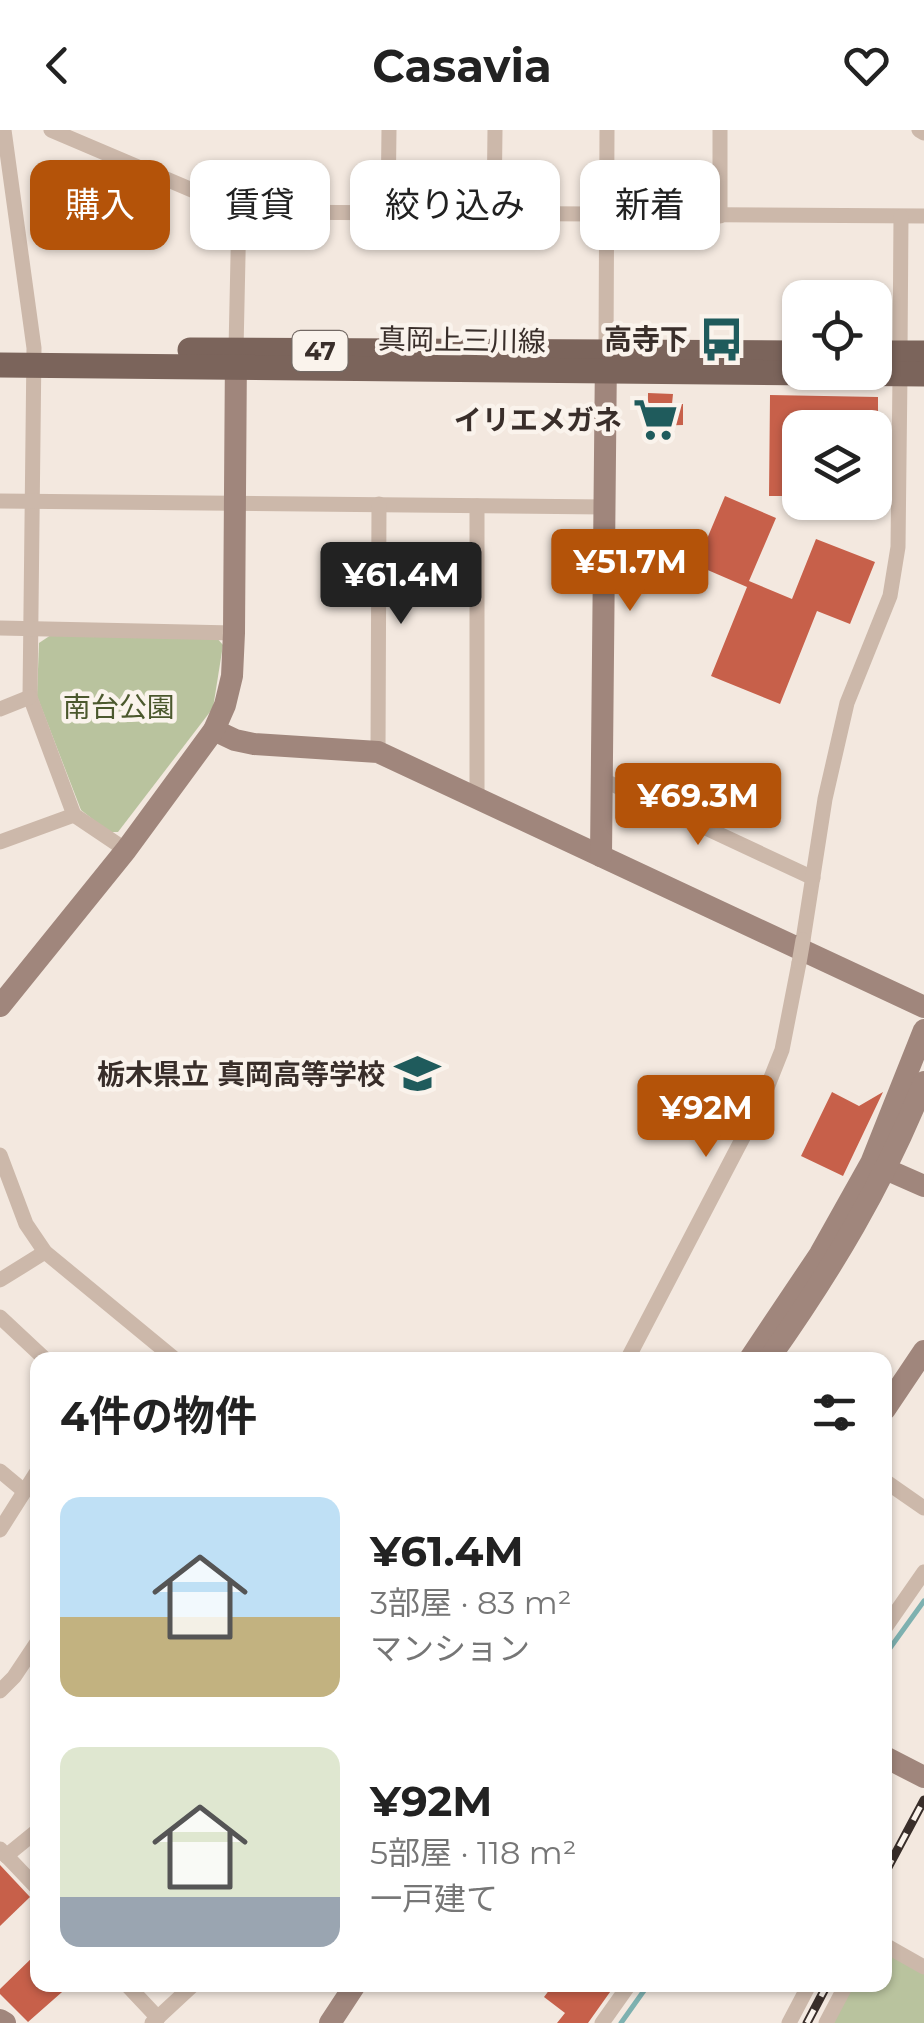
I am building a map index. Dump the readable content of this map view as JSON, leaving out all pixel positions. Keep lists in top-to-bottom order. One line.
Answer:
{"streets":{"main road":["真岡上三川線","47"]},"parks":["南台公園"],"places":{"bus stop":["高寺下"],"supermarket":["イリエメガネ"],"school or university":["栃木県立 真岡高等学校"]},"page":{"header":"Casavia","chip":["購入","賃貸","絞り込み","新着"],"price":["¥51.7M","¥61.4M","¥69.3M","¥92M"],"heading":"4件の物件","list":[{"name":"¥61.4M","note":"3部屋 · 83 m² · マンション"},{"name":"¥92M","note":"5部屋 · 118 m² · 一戸建て"}]}}
